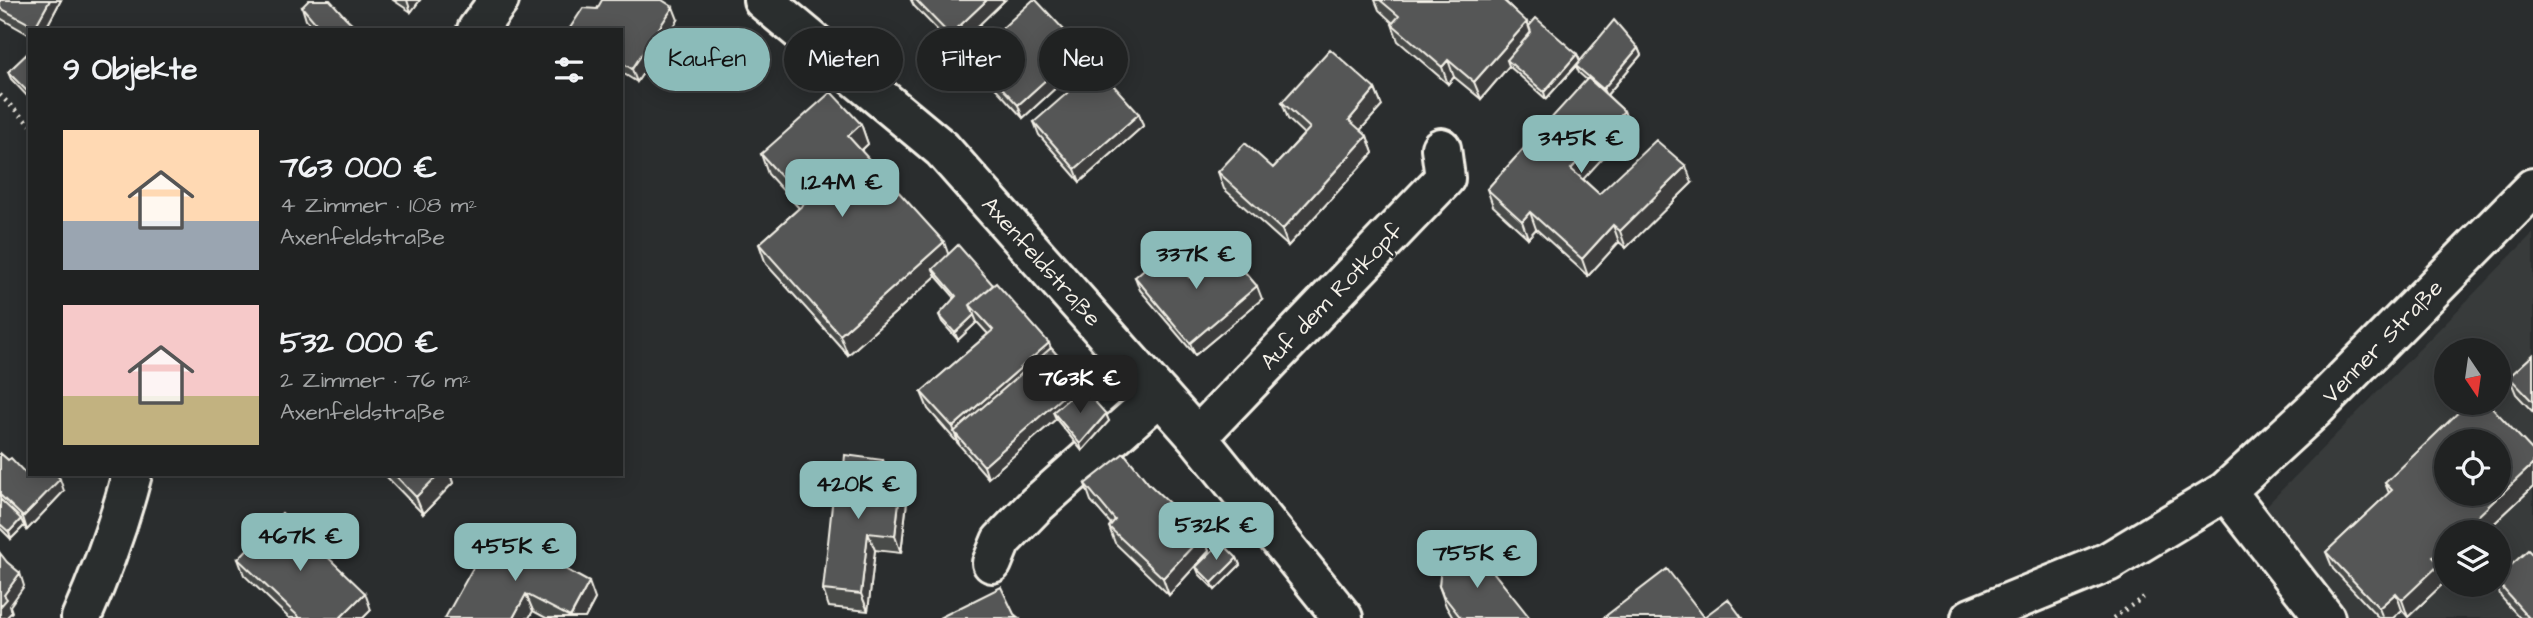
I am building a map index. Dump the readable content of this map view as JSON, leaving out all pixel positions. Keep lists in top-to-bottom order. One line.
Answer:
{"streets":{"street":["Axenfeldstraße","Auf dem Rotkopf","Venner Straße"]},"crossings":[["Axenfeldstraße","Auf dem Rotkopf"]],"north":"bottom","page":{"chip":["Kaufen","Mieten","Filter","Neu"],"heading":"9 Objekte","list":[{"name":"763 000 €","note":"4 Zimmer · 108 m² · Axenfeldstraße"},{"name":"532 000 €","note":"2 Zimmer · 76 m² · Axenfeldstraße"}],"price":["345K €","1.24M €","337K €","763K €","420K €","532K €","467K €","455K €","755K €"]}}
